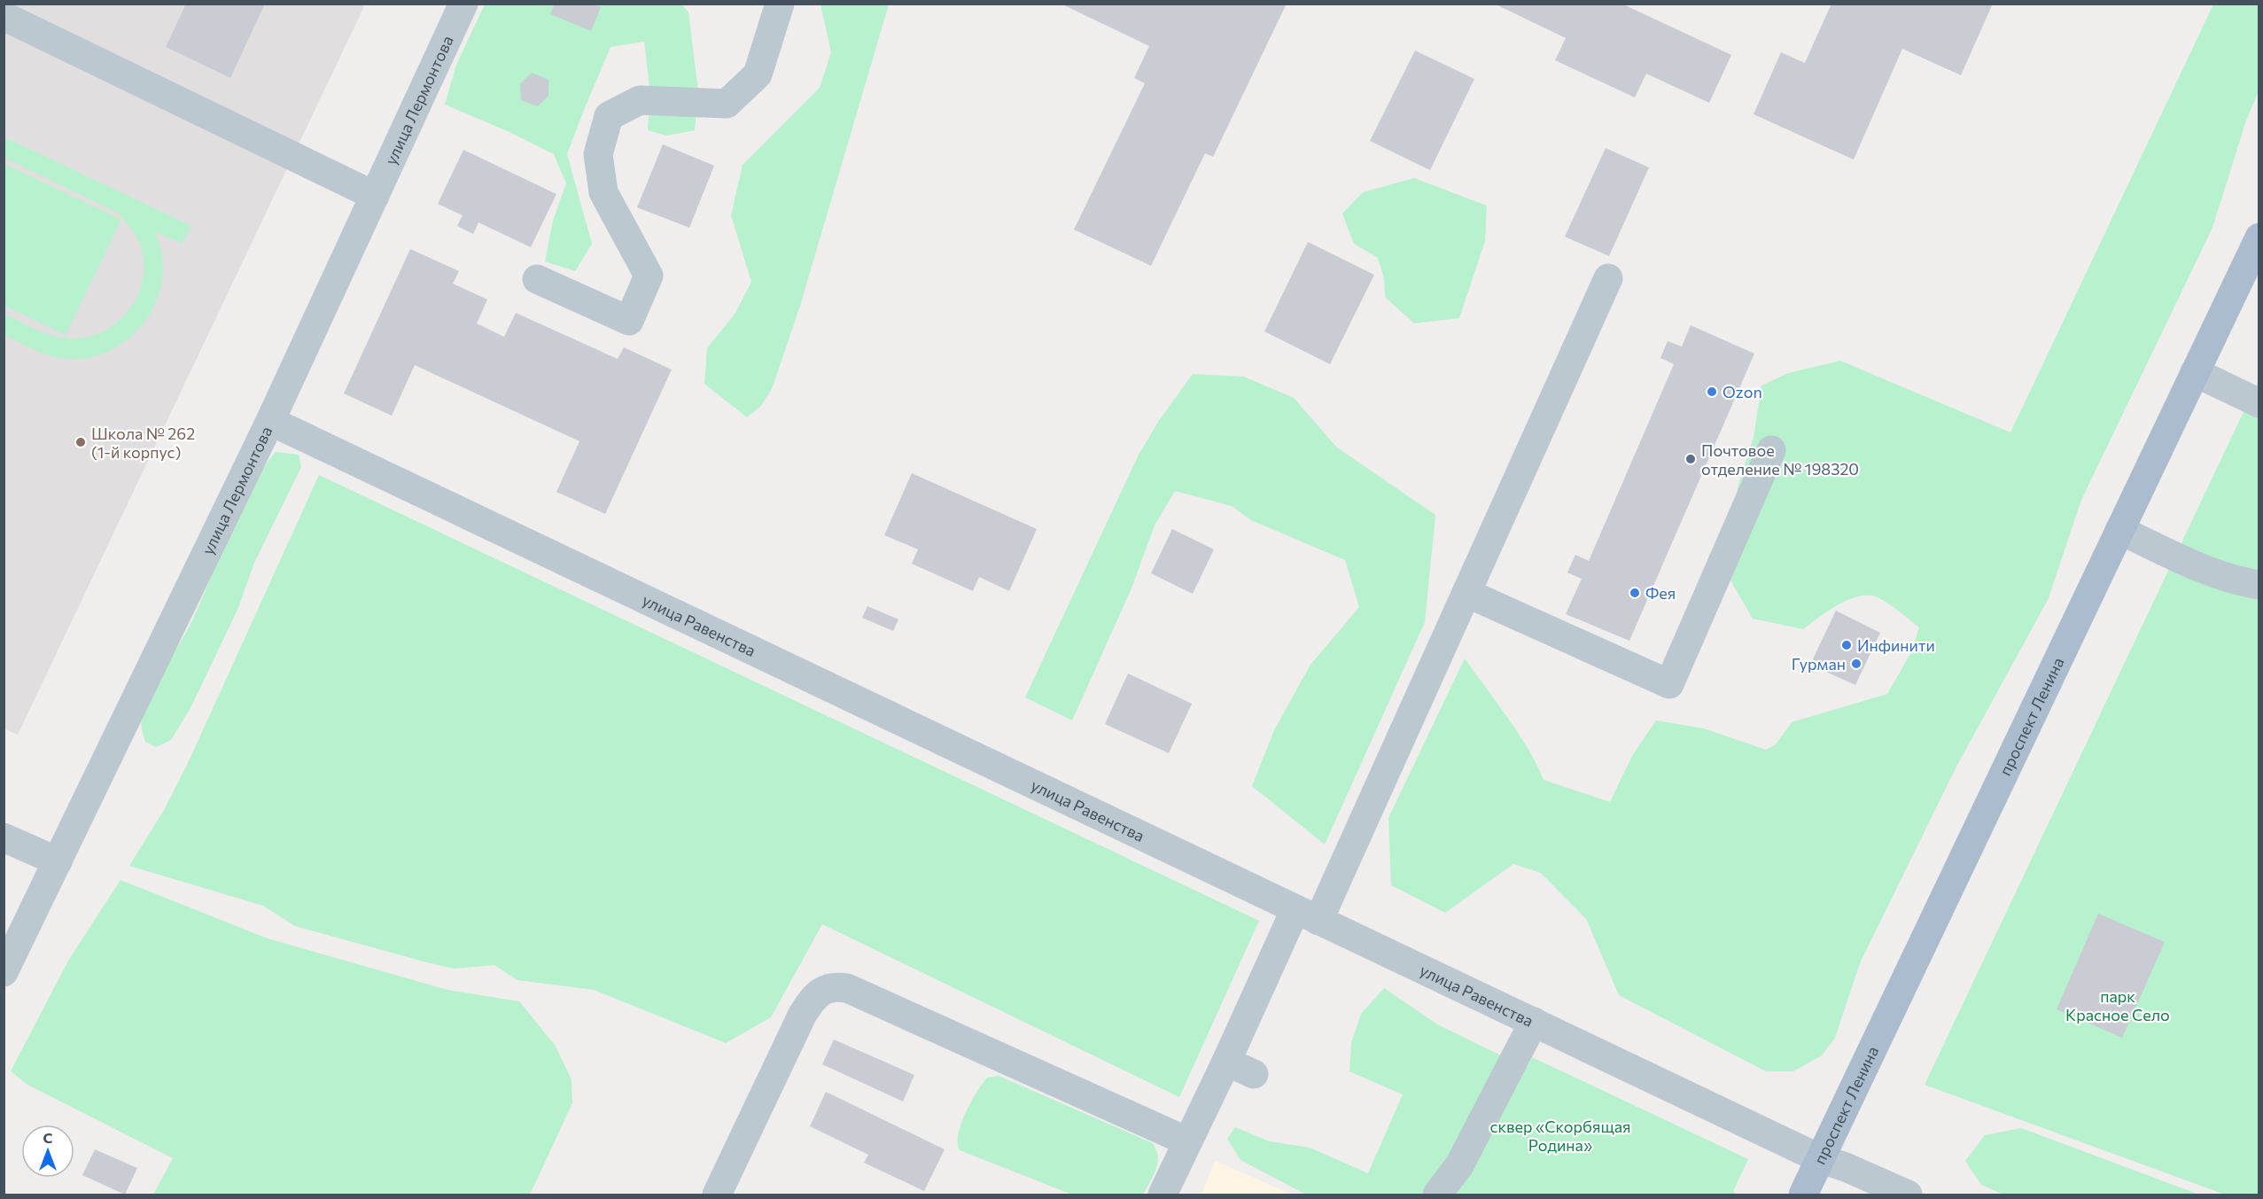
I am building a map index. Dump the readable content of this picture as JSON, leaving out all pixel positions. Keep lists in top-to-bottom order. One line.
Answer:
{"streets":{"main road":["проспект Ленина"],"street":["улица Лермонтова","улица Равенства"]},"crossings":[["улица Лермонтова","улица Равенства"],["улица Равенства","проспект Ленина"]],"parks":["парк Красное Село","сквер «Скорбящая Родина»"],"places":["Ozon","Школа № 262 (1-й корпус)","Почтовое отделение № 198320","Фея","Инфинити","Гурман"],"north":"top"}
